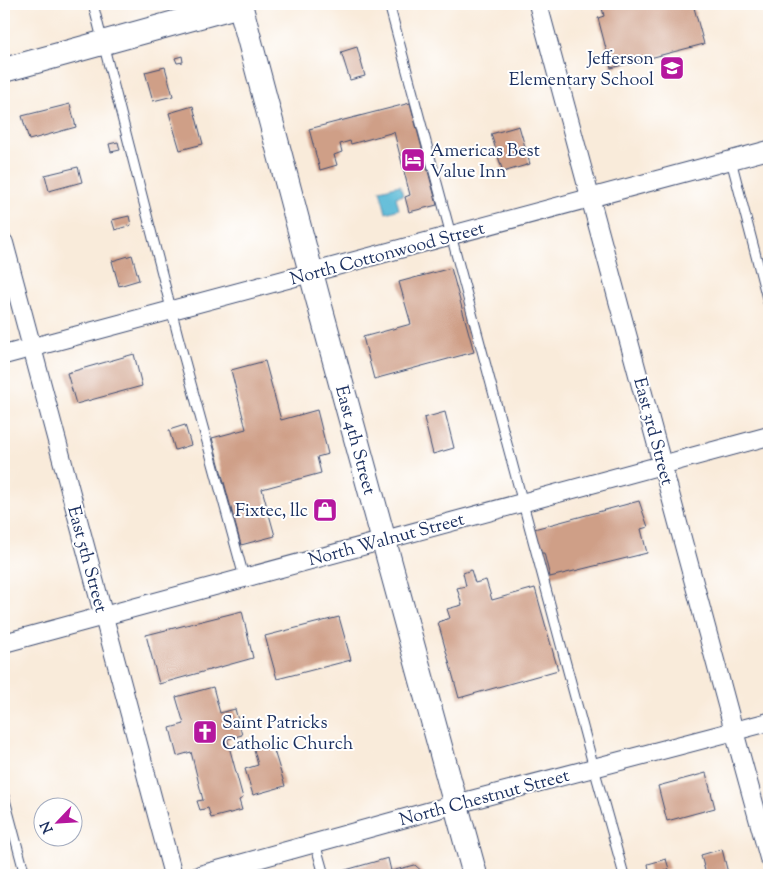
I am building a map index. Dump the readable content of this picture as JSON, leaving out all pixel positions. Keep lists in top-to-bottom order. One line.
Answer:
{"streets":{"main road":["East 4th Street"],"street":["North Cottonwood Street","East 3rd Street","North Walnut Street","East 5th Street","North Chestnut Street"]},"crossings":[["North Cottonwood Street","East 3rd Street"],["North Cottonwood Street","East 4th Street"],["North Cottonwood Street","East 5th Street"],["East 3rd Street","North Walnut Street"],["East 3rd Street","North Chestnut Street"],["East 4th Street","North Walnut Street"],["East 4th Street","North Chestnut Street"],["North Walnut Street","East 5th Street"]],"places":{"school or university":["Jefferson Elementary School"],"hotel":["Americas Best Value Inn"],"shop":["Fixtec, llc"],"church":["Saint Patricks Catholic Church"]},"north":"bottom left"}
